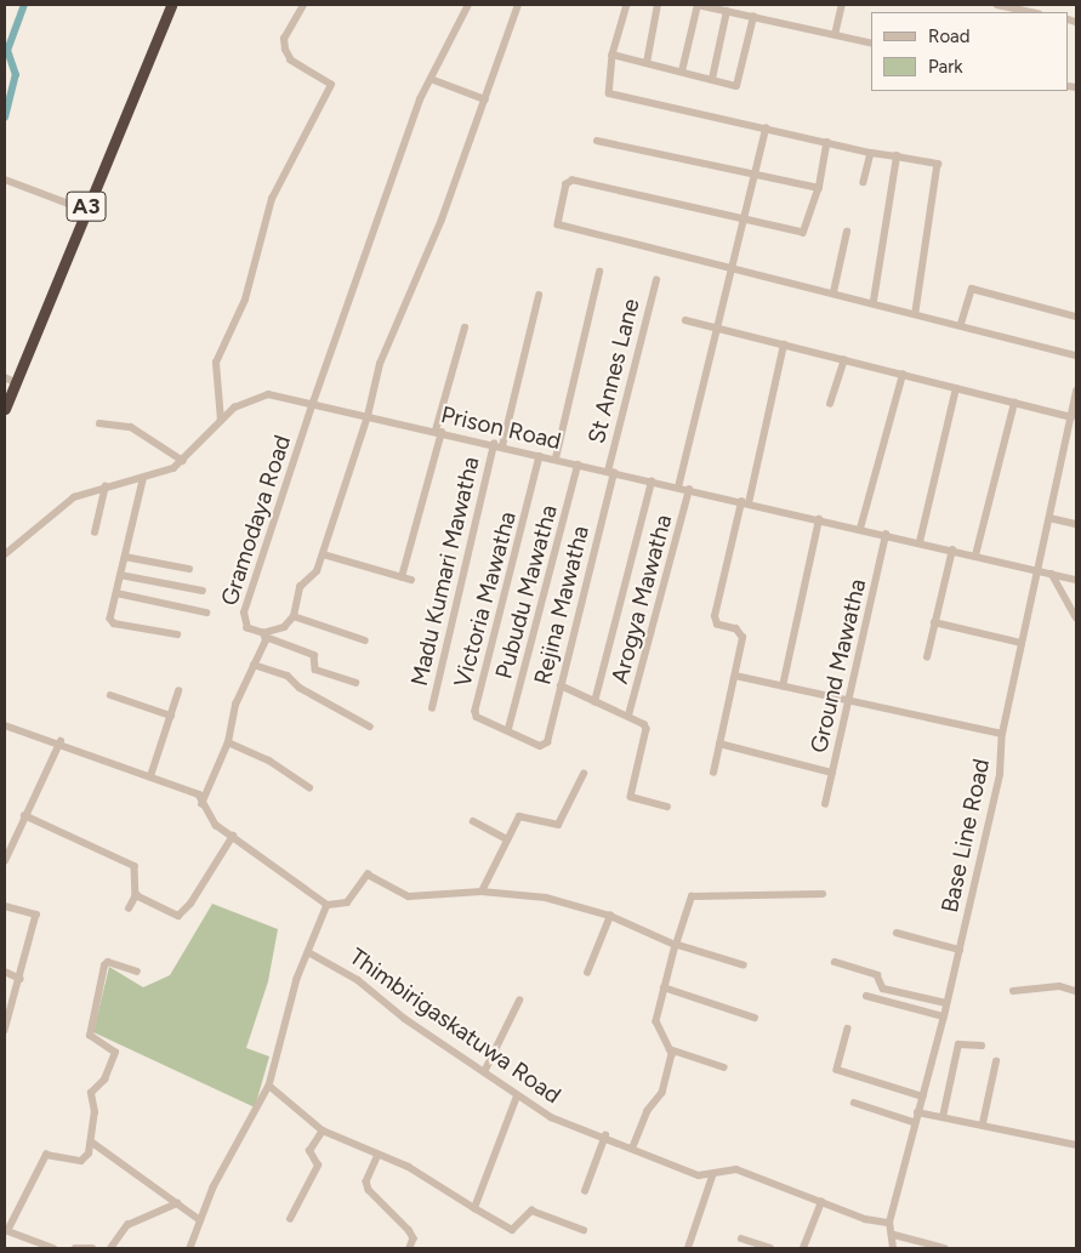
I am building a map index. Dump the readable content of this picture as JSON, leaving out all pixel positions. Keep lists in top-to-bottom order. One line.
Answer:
{"streets":{"highway":["A3"],"street":["St Annes Lane","Prison Road","Gramodaya Road","Madu Kumari Mawatha","Pubudu Mawatha","Victoria Mawatha","Arogya Mawatha","Rejina Mawatha","Ground Mawatha","Base Line Road","Thimbirigaskatuwa Road"]},"crossings":[["St Annes Lane","Prison Road"],["St Annes Lane","Rejina Mawatha"],["Prison Road","Gramodaya Road"],["Prison Road","Madu Kumari Mawatha"],["Prison Road","Pubudu Mawatha"],["Prison Road","Victoria Mawatha"],["Prison Road","Arogya Mawatha"],["Prison Road","Rejina Mawatha"],["Prison Road","Ground Mawatha"],["Prison Road","Base Line Road"],["Pubudu Mawatha","Victoria Mawatha"],["Victoria Mawatha","Rejina Mawatha"]],"legend":["Road","Park"]}
